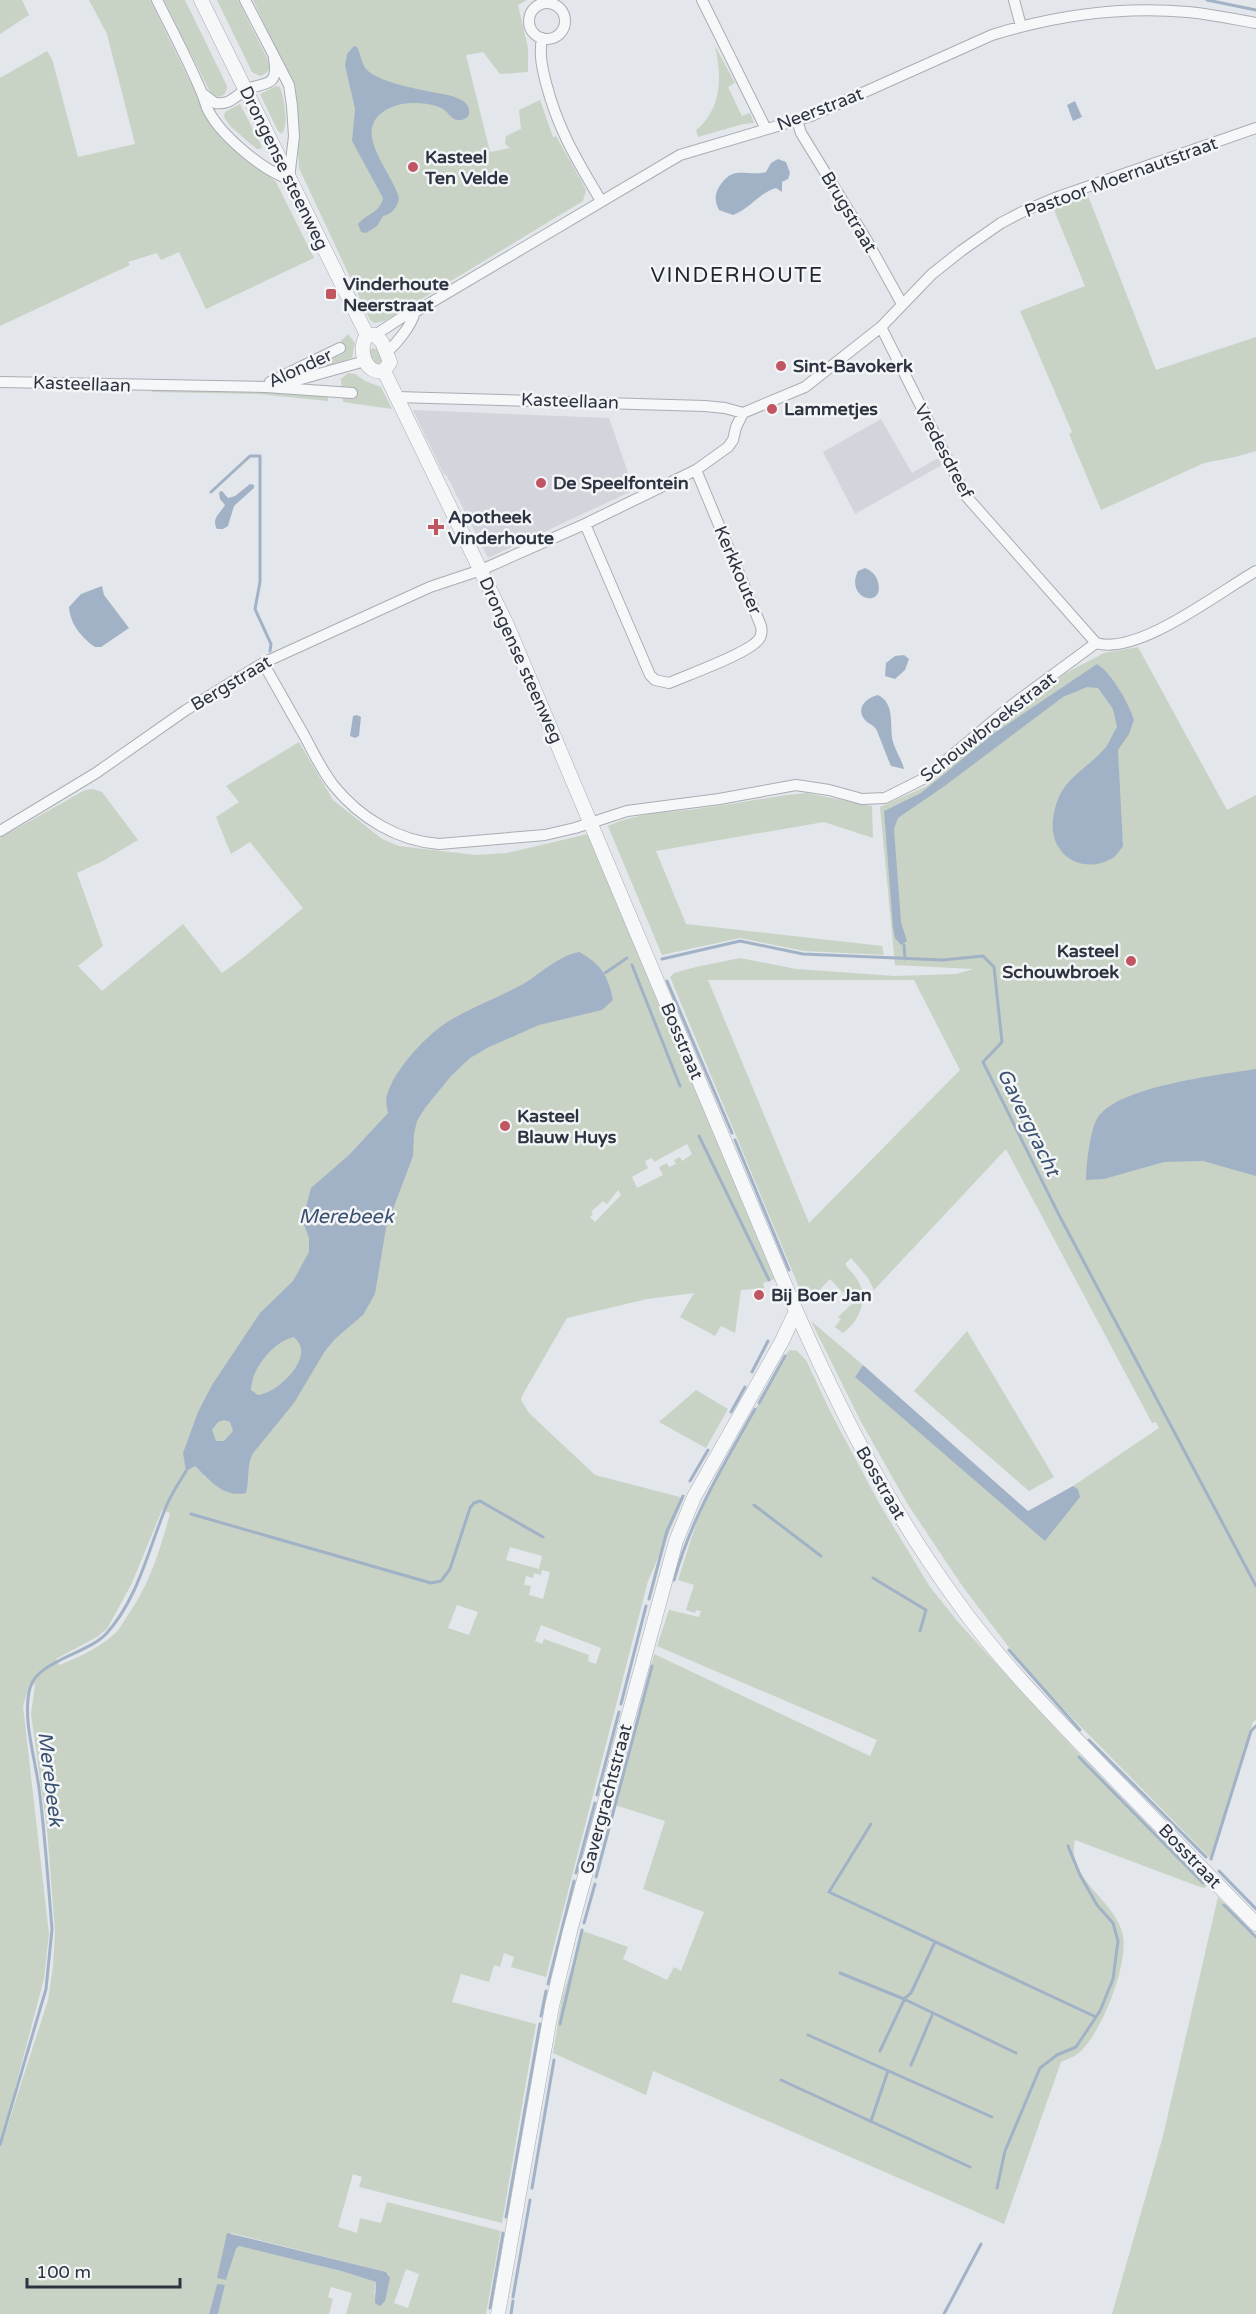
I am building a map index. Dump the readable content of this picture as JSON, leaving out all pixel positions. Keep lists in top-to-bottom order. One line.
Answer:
{"streets":{"street":["Neerstraat","Drongense steenweg","Pastoor Moernautstraat","Brugstraat","Alonder","Kasteellaan","Vredesdreef","Kerkkouter","Bergstraat","Schouwbroekstraat","Bosstraat","Gavergrachtstraat"]},"crossings":[["Neerstraat","Drongense steenweg"],["Neerstraat","Brugstraat"],["Drongense steenweg","Kasteellaan"],["Drongense steenweg","Bergstraat"],["Drongense steenweg","Schouwbroekstraat"],["Drongense steenweg","Bosstraat"],["Pastoor Moernautstraat","Brugstraat"],["Pastoor Moernautstraat","Kasteellaan"],["Pastoor Moernautstraat","Vredesdreef"],["Pastoor Moernautstraat","Bergstraat"],["Alonder","Kasteellaan"],["Kasteellaan","Bergstraat"],["Vredesdreef","Schouwbroekstraat"],["Kerkkouter","Bergstraat"],["Bergstraat","Schouwbroekstraat"],["Bosstraat","Gavergrachtstraat"]],"districts":["VINDERHOUTE"],"water":["Gavergracht","Merebeek"],"places":{"other":["Kasteel Ten Velde","Sint-Bavokerk","Lammetjes","De Speelfontein","Kasteel Schouwbroek","Kasteel Blauw Huys","Bij Boer Jan"],"transit":["Vinderhoute Neerstraat"],"health":["Apotheek Vinderhoute"]},"scale_bar":"100 m"}
